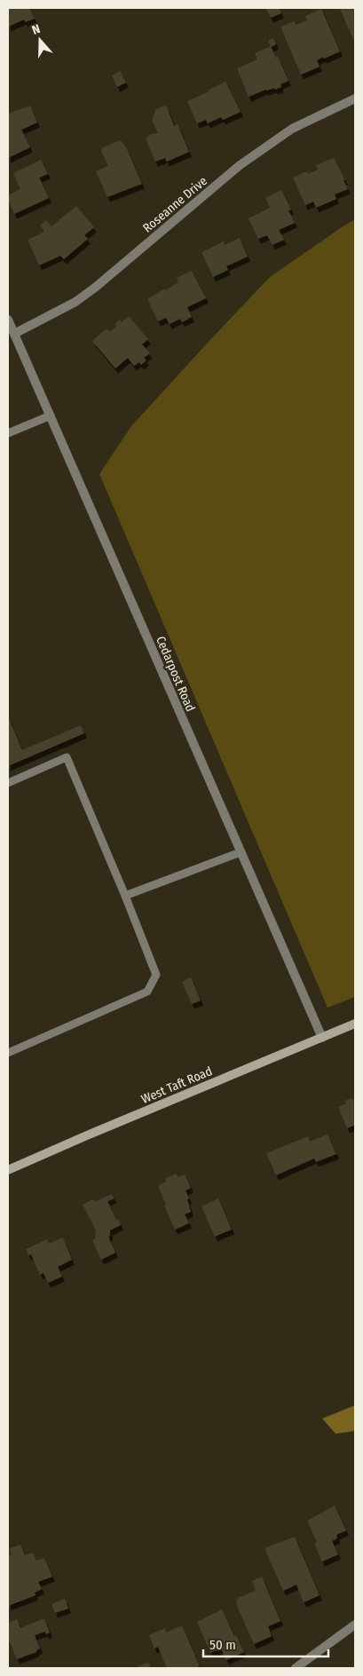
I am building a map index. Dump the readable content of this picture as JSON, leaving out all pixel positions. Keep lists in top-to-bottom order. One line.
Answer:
{"streets":{"main road":["West Taft Road"],"street":["Roseanne Drive","Cedarpost Road"]},"crossings":[["Roseanne Drive","Cedarpost Road"],["Cedarpost Road","West Taft Road"]],"scale_bar":"50 m","north":"top"}
